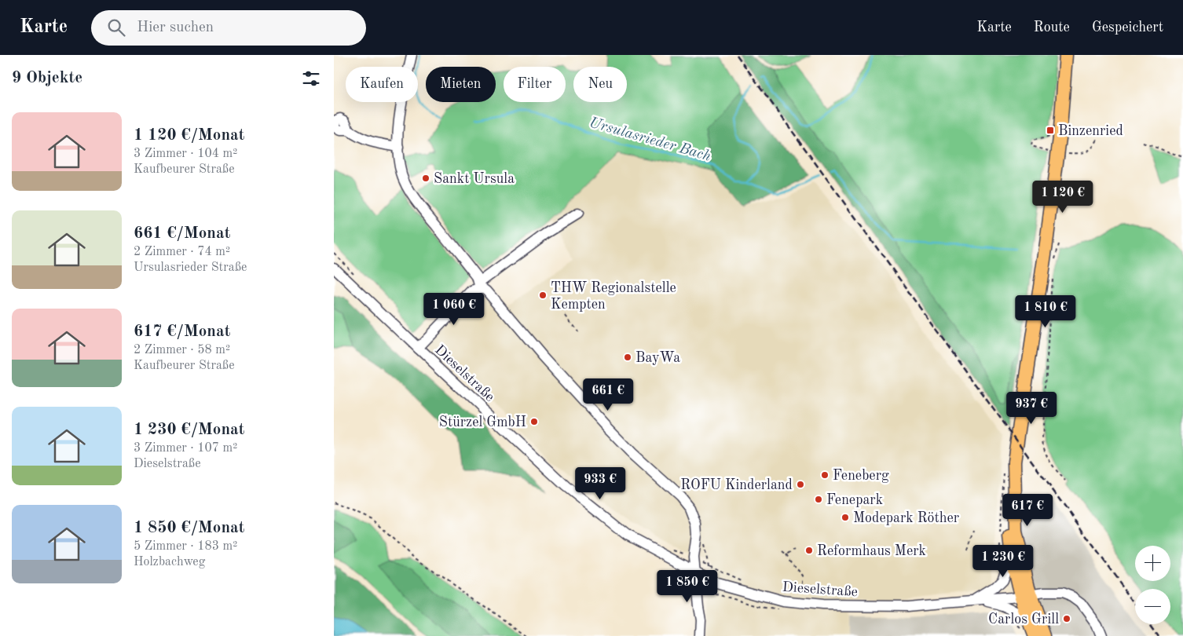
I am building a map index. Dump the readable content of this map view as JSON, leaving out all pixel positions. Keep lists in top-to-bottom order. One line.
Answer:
{"streets":{"street":["Dieselstraße"]},"water":["Ursulasrieder Bach"],"places":{"transit":["Binzenried"],"other":["Sankt Ursula","THW Regionalstelle Kempten","BayWa","Stürzel GmbH","Feneberg","ROFU Kinderland","Fenepark","Modepark Röther","Reformhaus Merk","Carlos Grill"]},"page":{"header":"Karte","search":"Hier suchen","nav":["Karte","Route","Gespeichert"],"heading":"9 Objekte","chip":["Kaufen","Mieten","Filter","Neu"],"list":[{"name":"1 120 €/Monat","note":"3 Zimmer · 104 m² · Kaufbeurer Straße"},{"name":"661 €/Monat","note":"2 Zimmer · 74 m² · Ursulasrieder Straße"},{"name":"617 €/Monat","note":"2 Zimmer · 58 m² · Kaufbeurer Straße"},{"name":"1 230 €/Monat","note":"3 Zimmer · 107 m² · Dieselstraße"},{"name":"1 850 €/Monat","note":"5 Zimmer · 183 m² · Holzbachweg"}],"price":["1 120 €","1 060 €","1 810 €","661 €","937 €","933 €","617 €","1 230 €","1 850 €"],"map_buttons":["+","−"]}}
